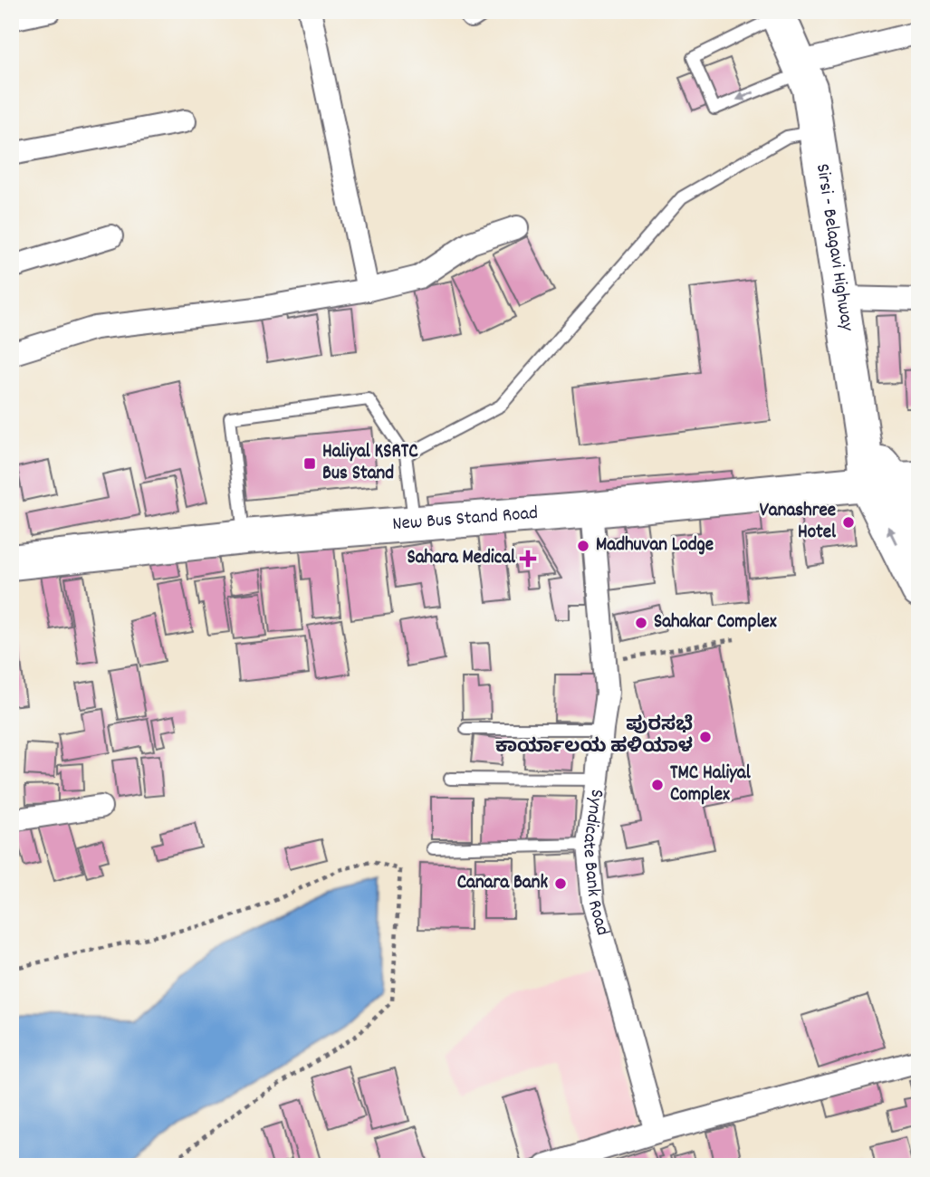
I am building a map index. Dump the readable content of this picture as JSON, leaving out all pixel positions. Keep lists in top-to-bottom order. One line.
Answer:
{"streets":{"main road":["Sirsi - Belagavi Highway","New Bus Stand Road"],"street":["Syndicate Bank Road"]},"crossings":[["Sirsi - Belagavi Highway","New Bus Stand Road"],["New Bus Stand Road","Syndicate Bank Road"]],"places":{"transit":["Haliyal KSRTC Bus Stand"],"other":["Vanashree Hotel","Madhuvan Lodge","Sahakar Complex","ಪುರಸಭೆ ಕಾರ್ಯಾಲಯ ಹಳಿಯಾಳ","TMC Haliyal Complex","Canara Bank"],"health":["Sahara Medical"]}}
